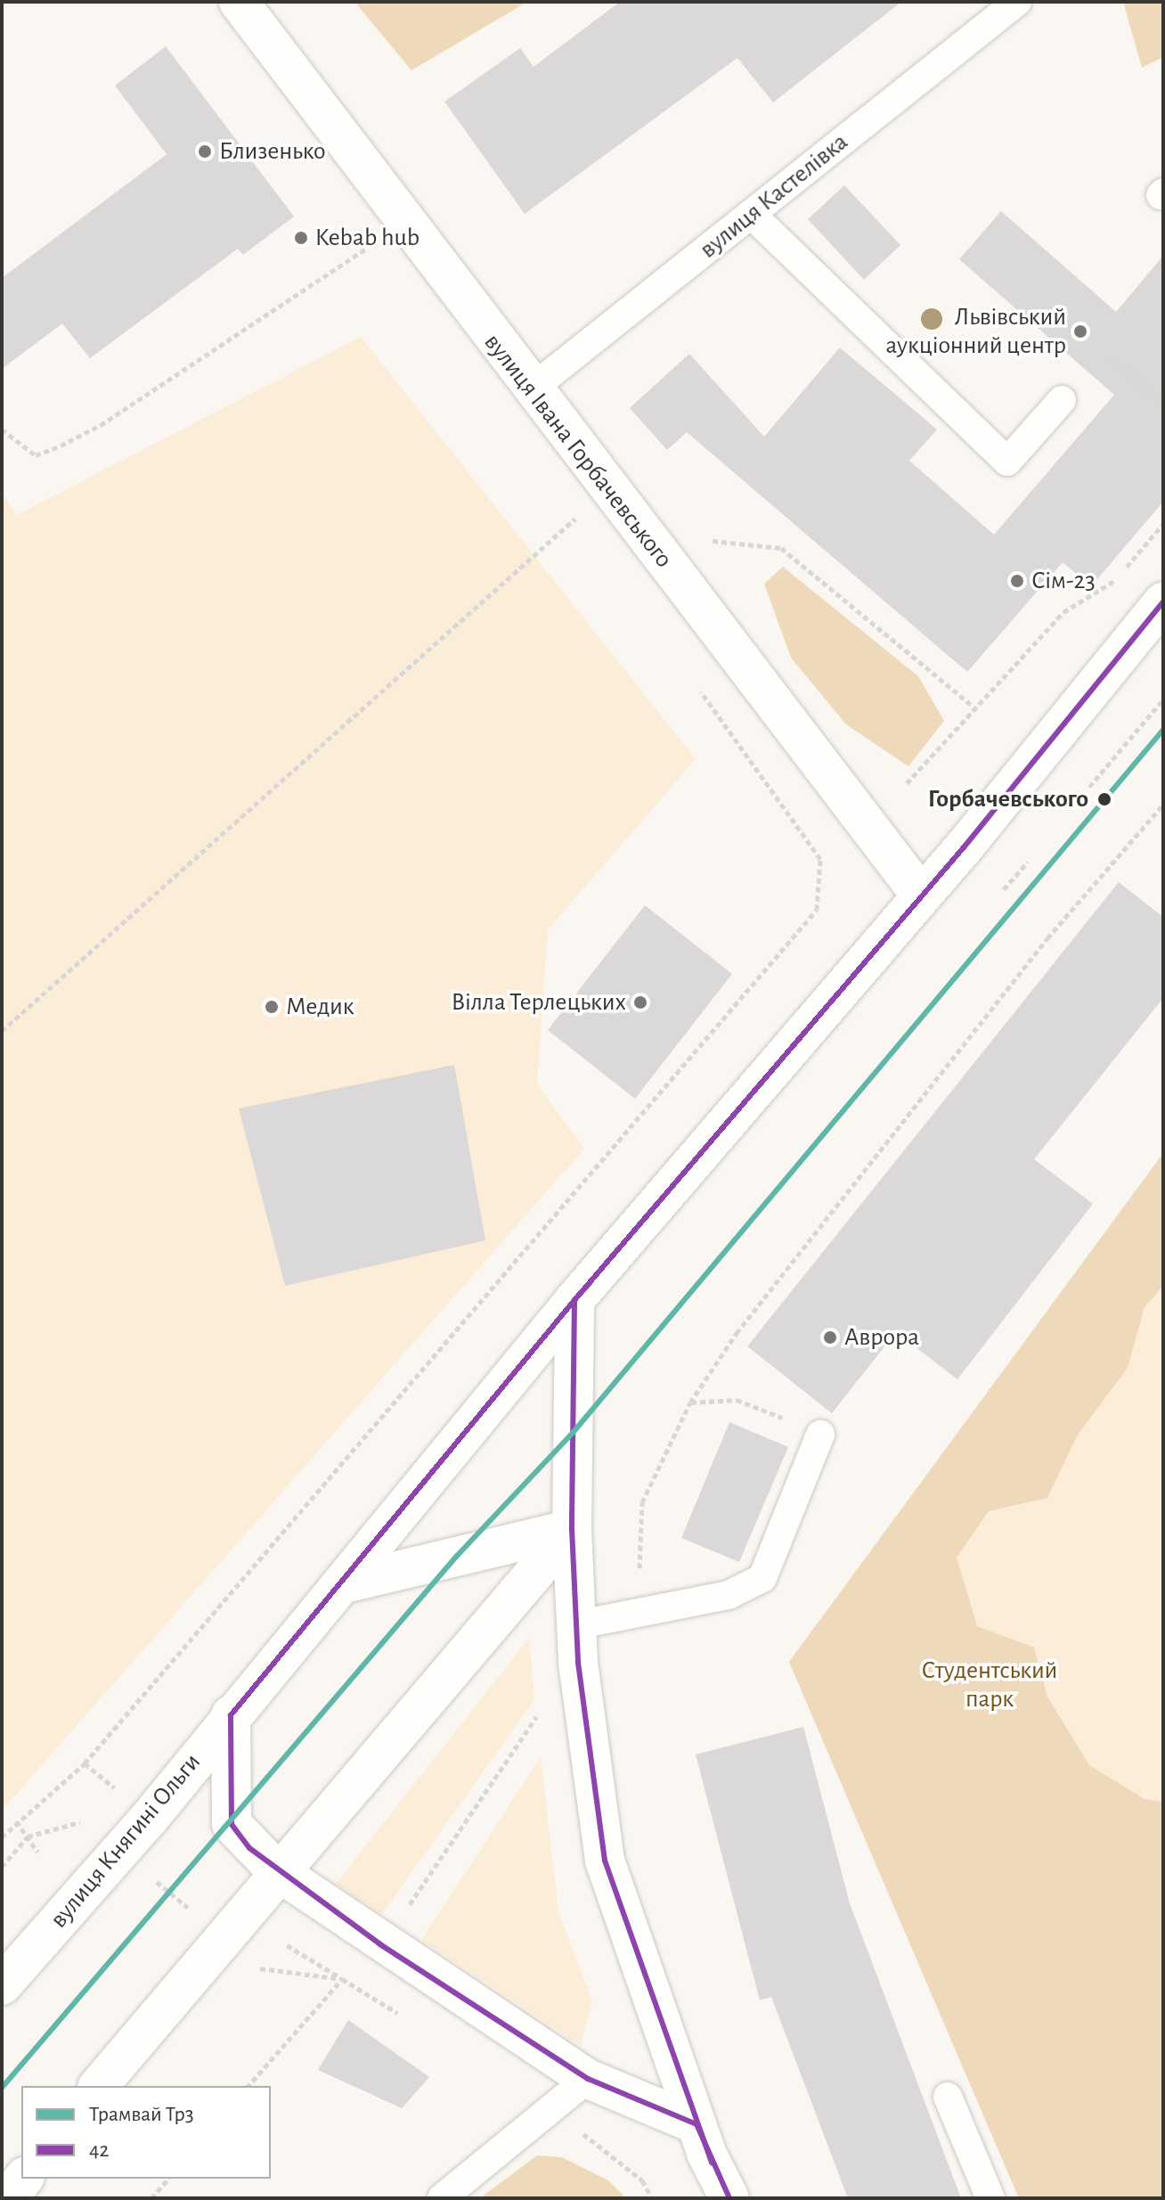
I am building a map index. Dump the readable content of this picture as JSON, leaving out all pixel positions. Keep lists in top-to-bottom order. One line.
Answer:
{"streets":{"main road":["вулиця Івана Горбачевського","вулиця Княгині Ольги"],"lane":["вулиця Кастелівка"]},"crossings":[["вулиця Кастелівка","вулиця Івана Горбачевського"],["вулиця Івана Горбачевського","вулиця Княгині Ольги"]],"parks":["Студентський парк"],"places":["Близенько","Kebab hub","Львівський аукціонний центр","Сім-23","Горбачевського","Вілла Терлецьких","Медик","Аврора"],"lines":["transit line 42","tram line Тр3"],"legend":["Трамвай Тр3","42"]}
